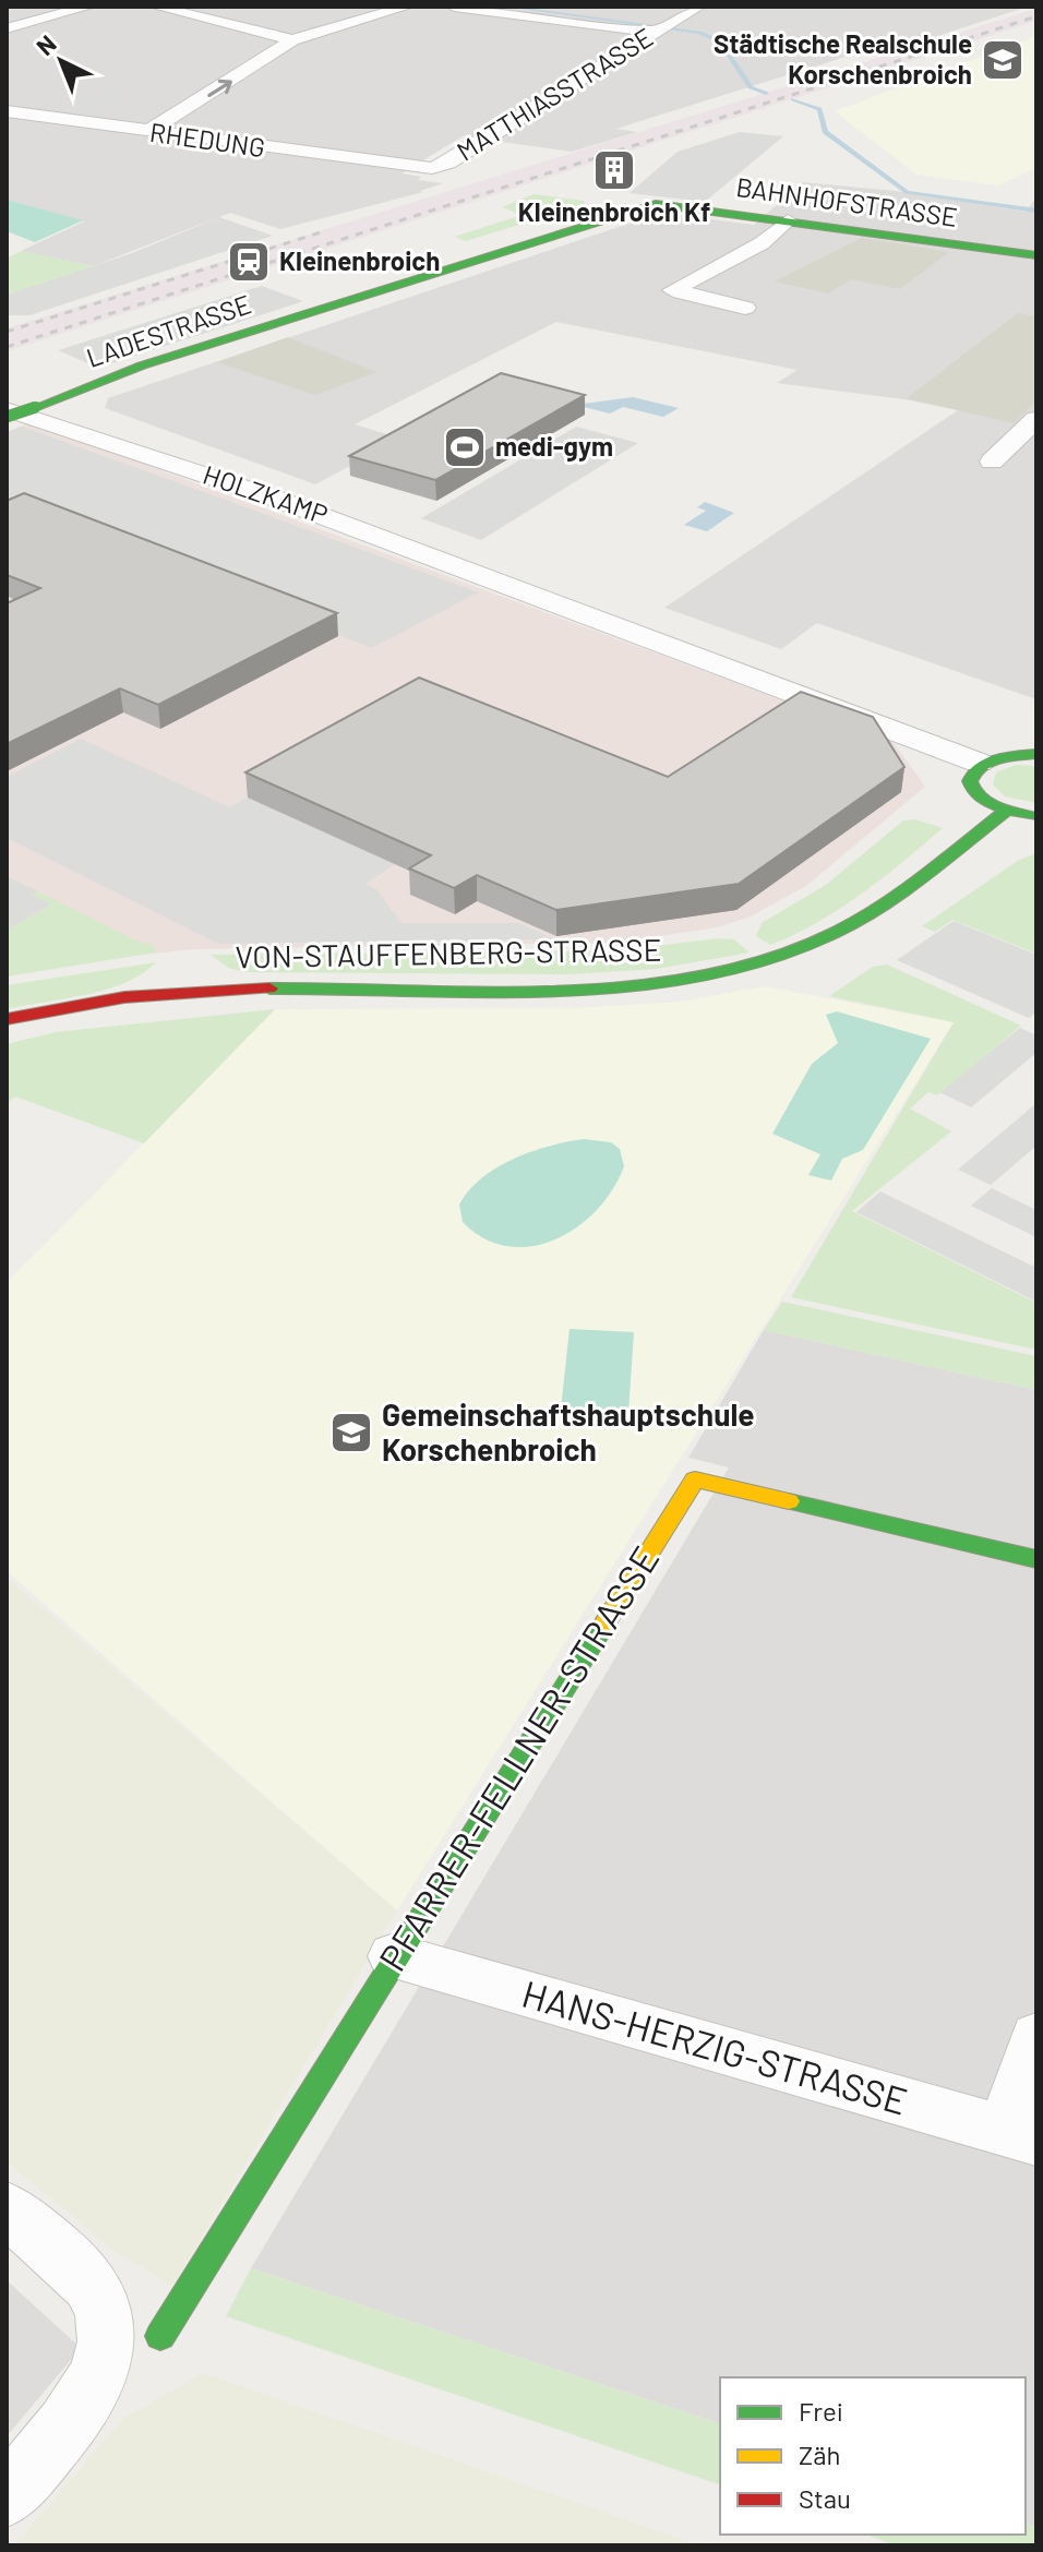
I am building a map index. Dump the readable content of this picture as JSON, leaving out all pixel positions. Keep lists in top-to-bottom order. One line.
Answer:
{"streets":{"street":["MATTHIASSTRASSE","RHEDUNG","BAHNHOFSTRASSE","LADESTRASSE","HOLZKAMP","VON-STAUFFENBERG-STRASSE","PFARRER-FELLNER-STRASSE","HANS-HERZIG-STRASSE"]},"crossings":[["MATTHIASSTRASSE","RHEDUNG"],["BAHNHOFSTRASSE","LADESTRASSE"],["LADESTRASSE","HOLZKAMP"],["PFARRER-FELLNER-STRASSE","HANS-HERZIG-STRASSE"]],"places":{"school or university":["Städtische Realschule Korschenbroich","Gemeinschaftshauptschule Korschenbroich"],"building":["Kleinenbroich Kf"],"station":["Kleinenbroich"],"sports":["medi-gym"]},"legend":["Frei","Zäh","Stau"],"north":"top left"}
